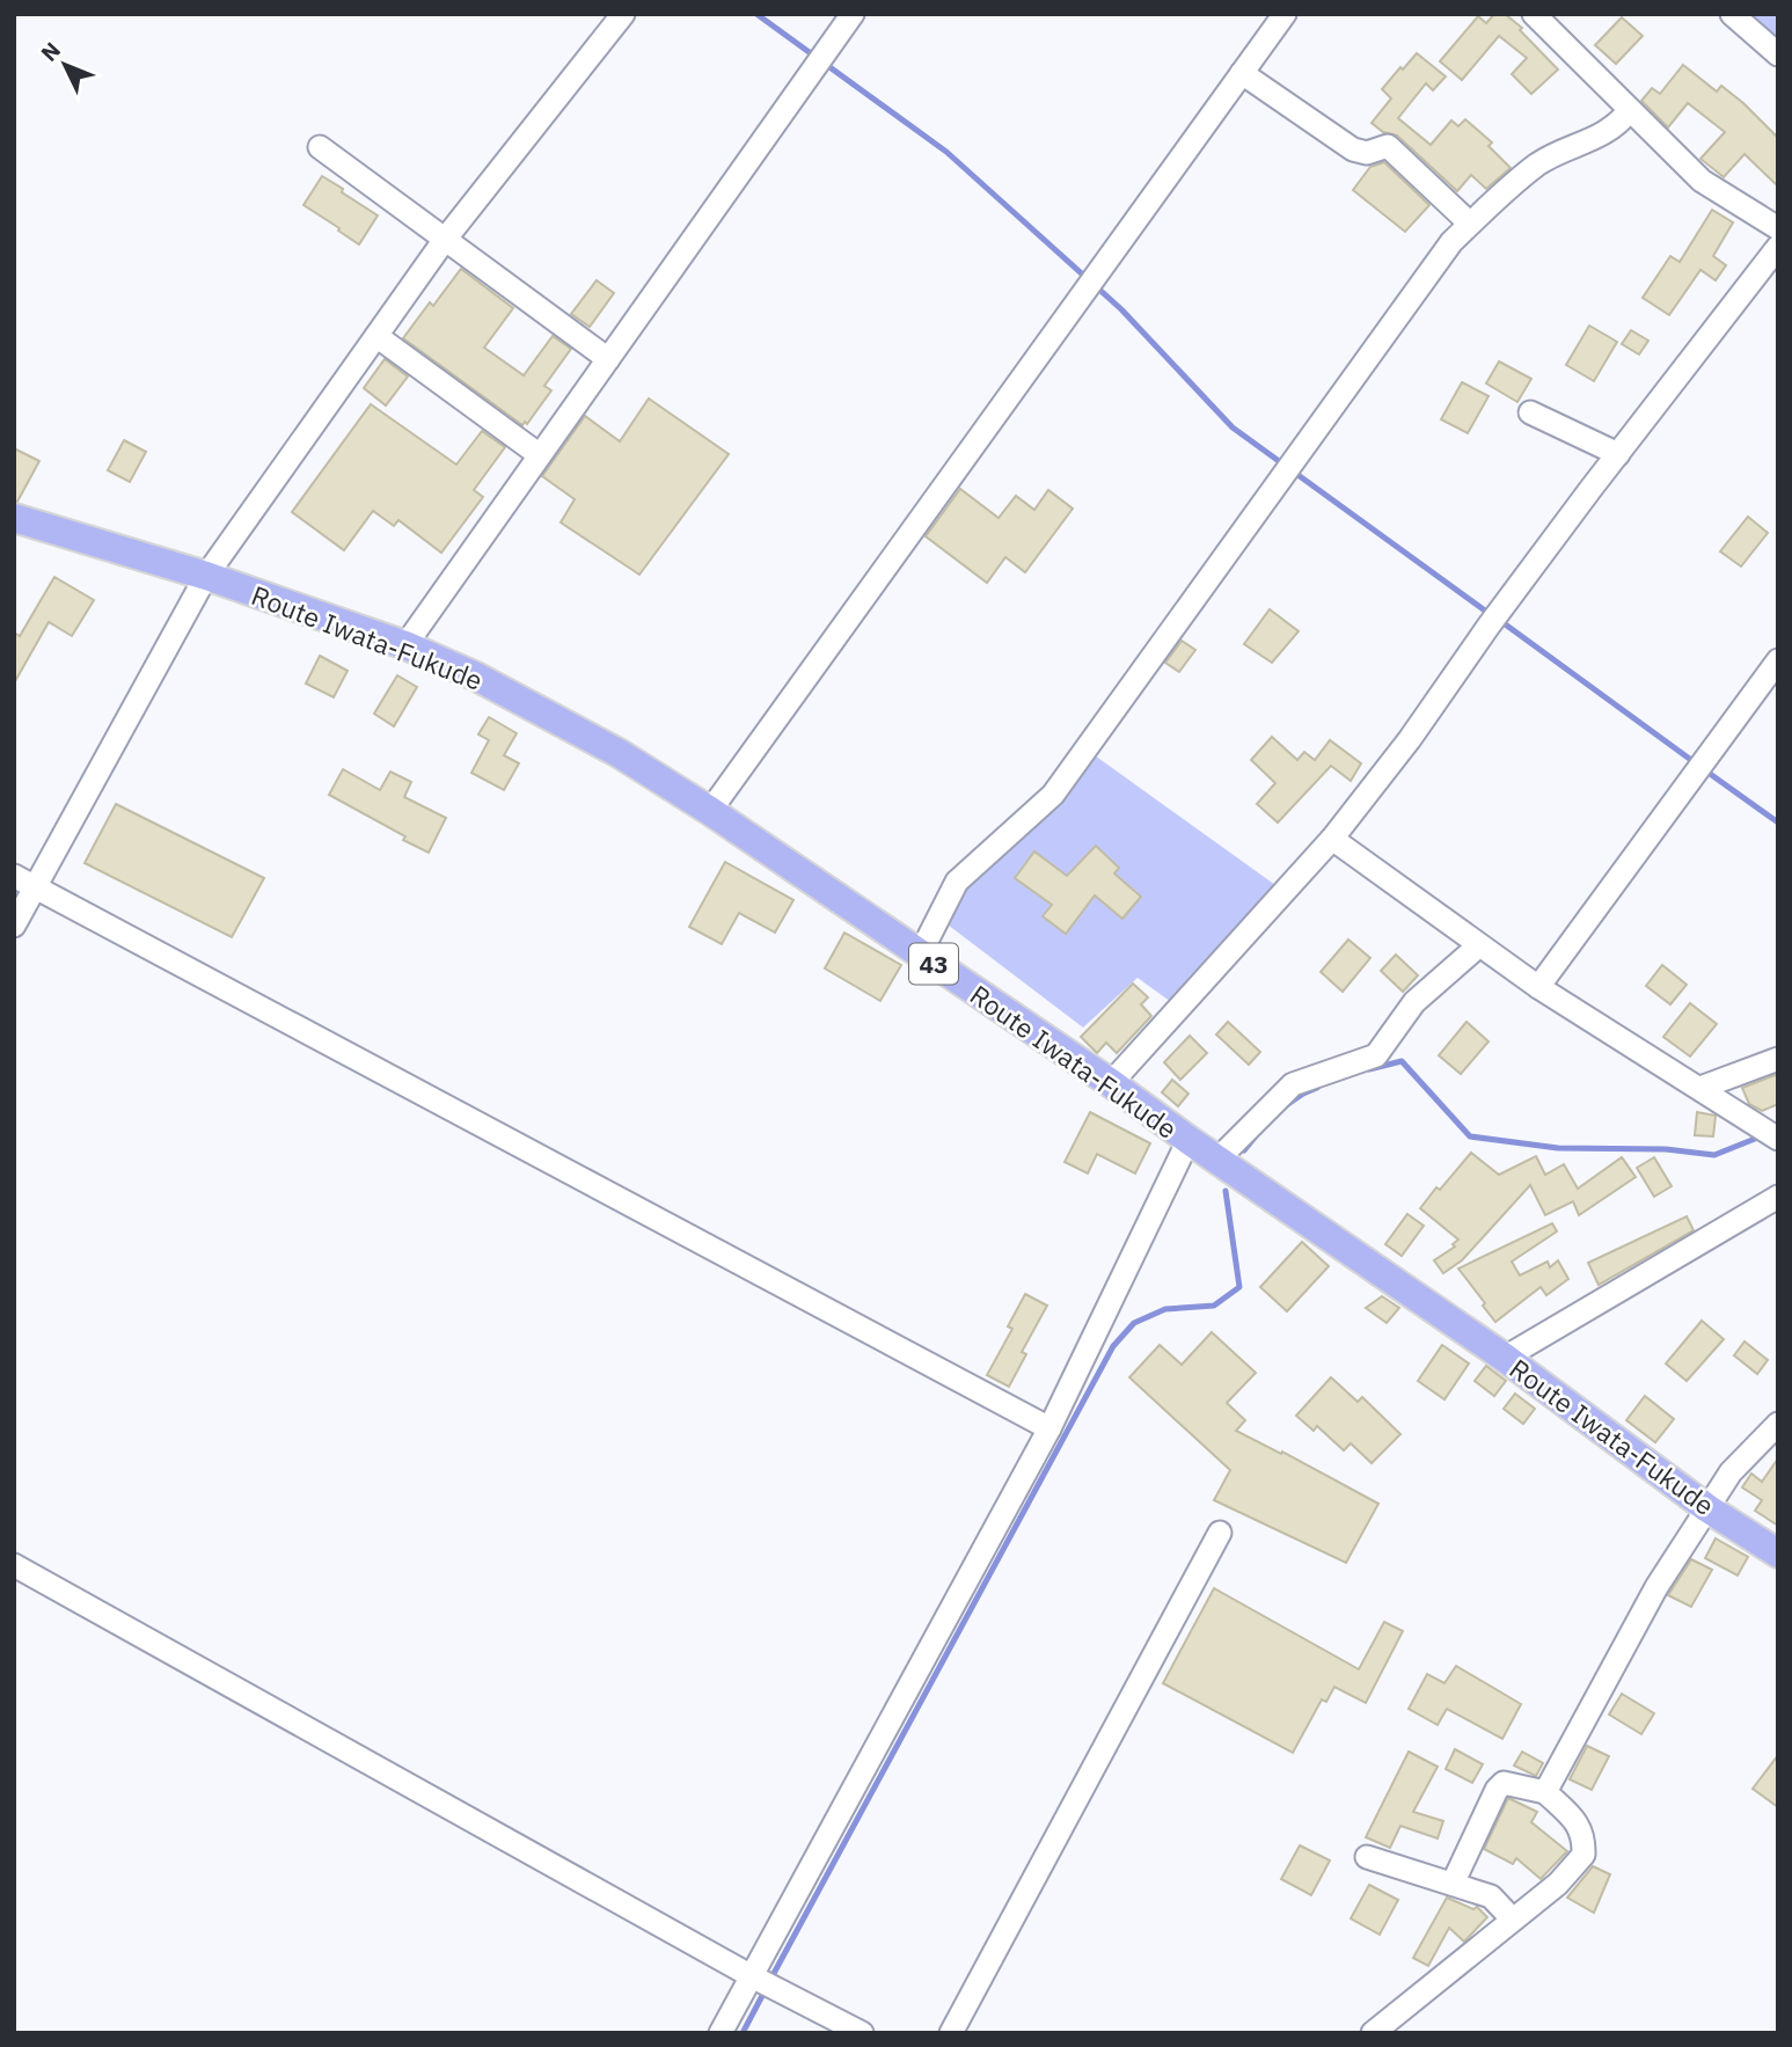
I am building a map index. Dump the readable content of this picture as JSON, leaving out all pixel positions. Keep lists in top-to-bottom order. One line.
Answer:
{"streets":{"main road":["Route Iwata-Fukude","43"]},"north":"top left"}
